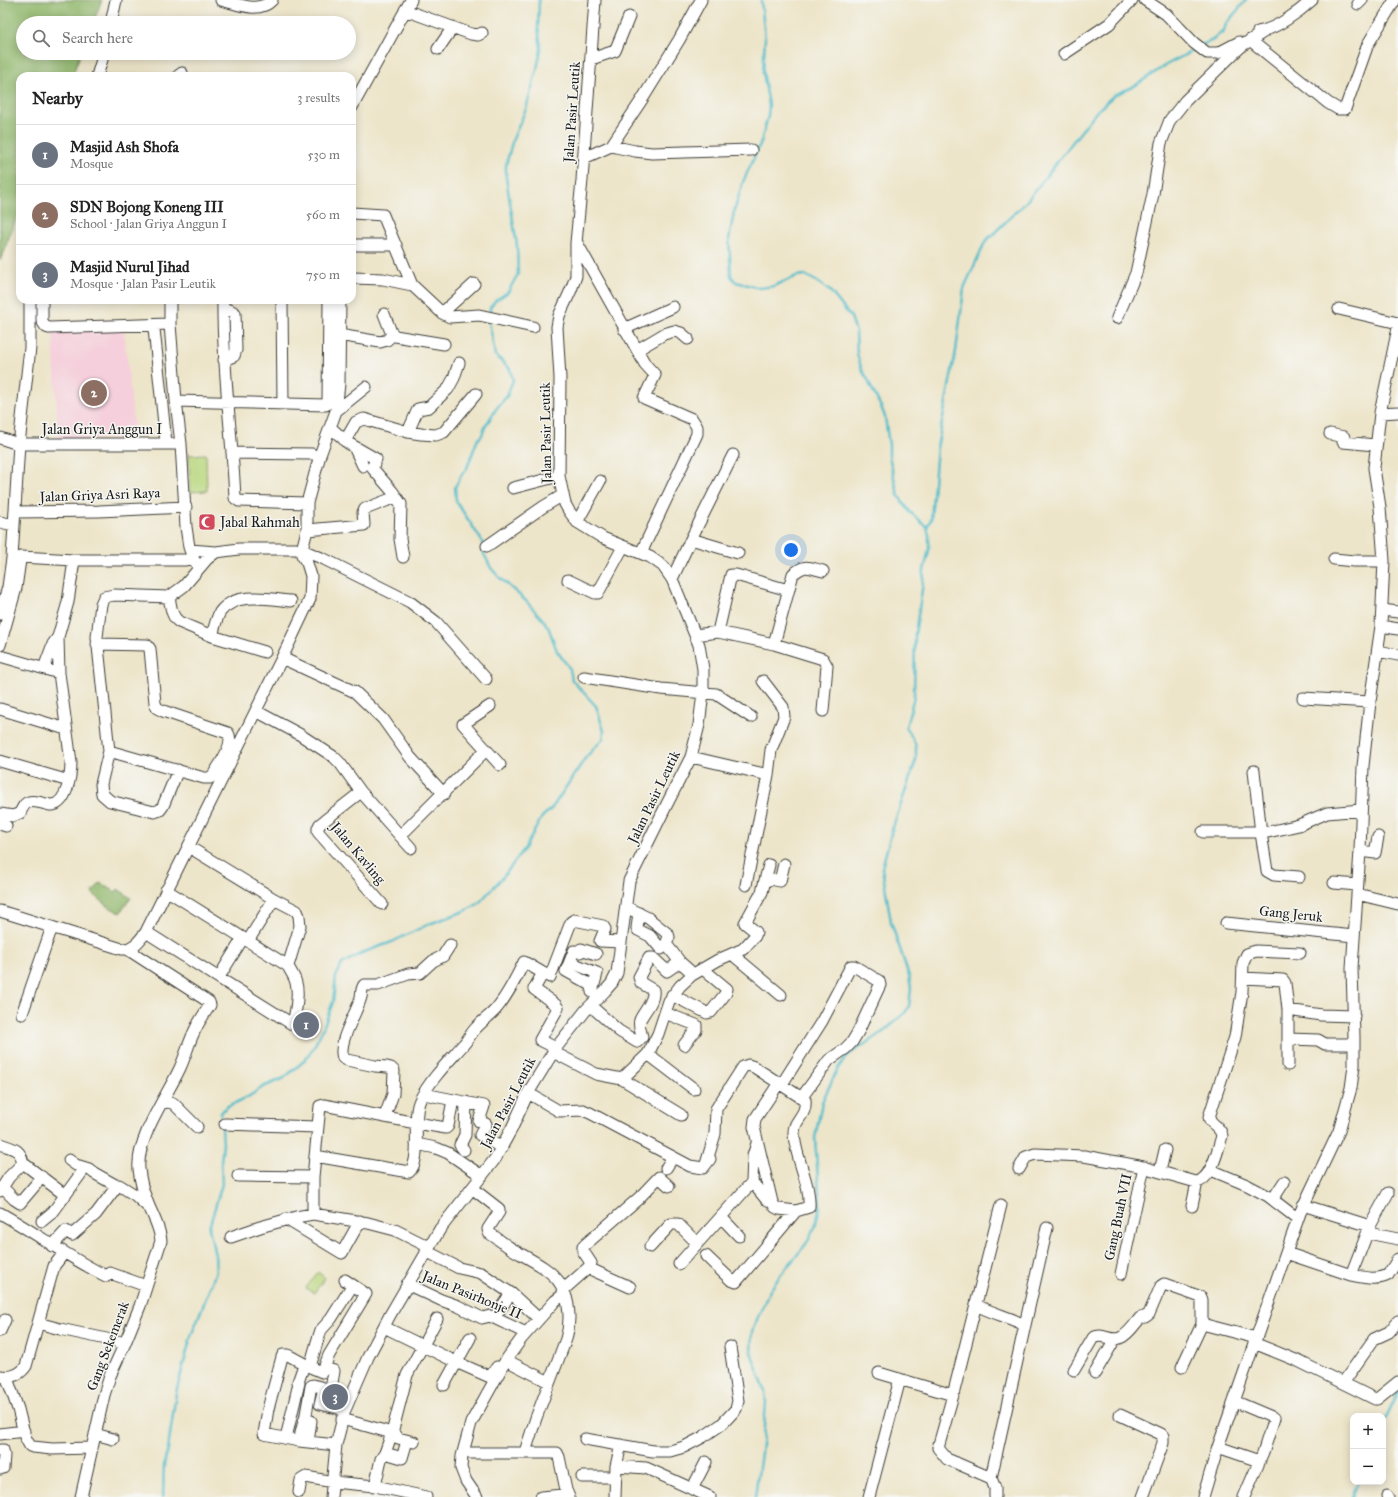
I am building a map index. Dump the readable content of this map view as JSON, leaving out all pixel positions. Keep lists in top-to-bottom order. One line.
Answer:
{"streets":{"street":["Jalan Pasir Leutik","Jalan Griya Anggun I","Jalan Griya Asri Raya","Jalan Kavling","Gang Jeruk","Gang Buah VII","Jalan Pasirhonje II","Gang Sekemerak"]},"crossings":[["Jalan Pasir Leutik","Jalan Pasirhonje II"]],"places":{"mosque":["Jabal Rahmah"]},"page":{"search":"Search here","heading":["Nearby","3 results"],"list":[{"mark":"1","name":"Masjid Ash Shofa","note":"Mosque","value":"530 m"},{"mark":"2","name":"SDN Bojong Koneng III","note":"School · Jalan Griya Anggun I","value":"560 m"},{"mark":"3","name":"Masjid Nurul Jihad","note":"Mosque · Jalan Pasir Leutik","value":"750 m"}],"pins":["2","1","3"],"map_buttons":["+","−"]}}
